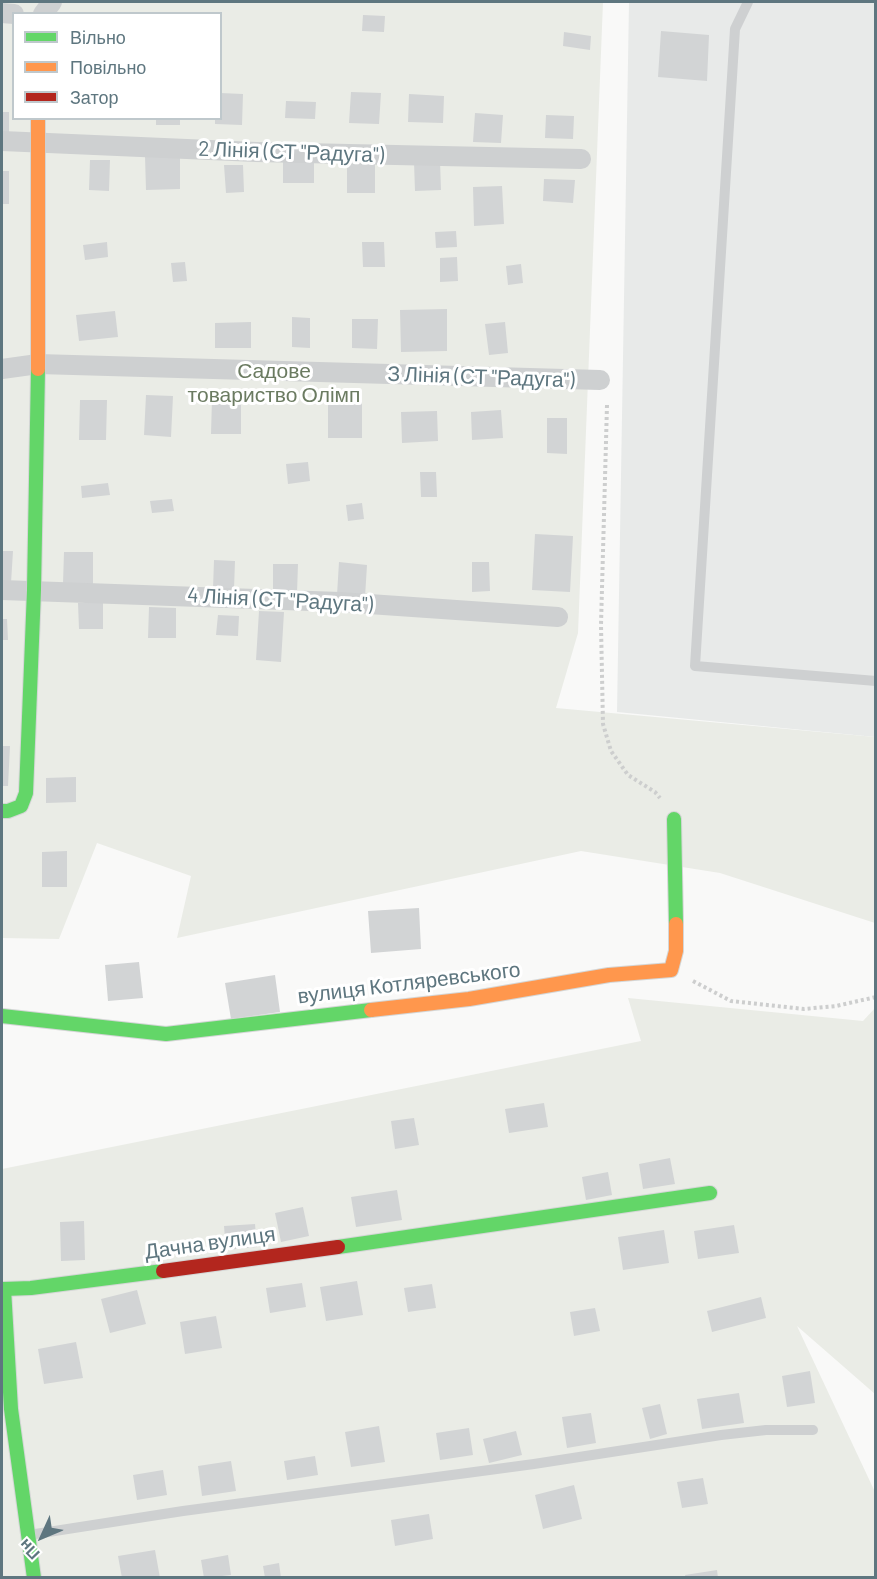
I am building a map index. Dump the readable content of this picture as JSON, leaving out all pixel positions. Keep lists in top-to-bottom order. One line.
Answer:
{"streets":{"street":["2 Лінія (СТ \"Радуга\")","З Лінія (СТ \"Радуга\")","4 Лінія (СТ \"Радуга\")","вулиця Котляревського","Дачна вулиця"]},"parks":["Садове товариство Олімп"],"legend":["Вільно","Повільно","Затор"],"north":"bottom left"}
